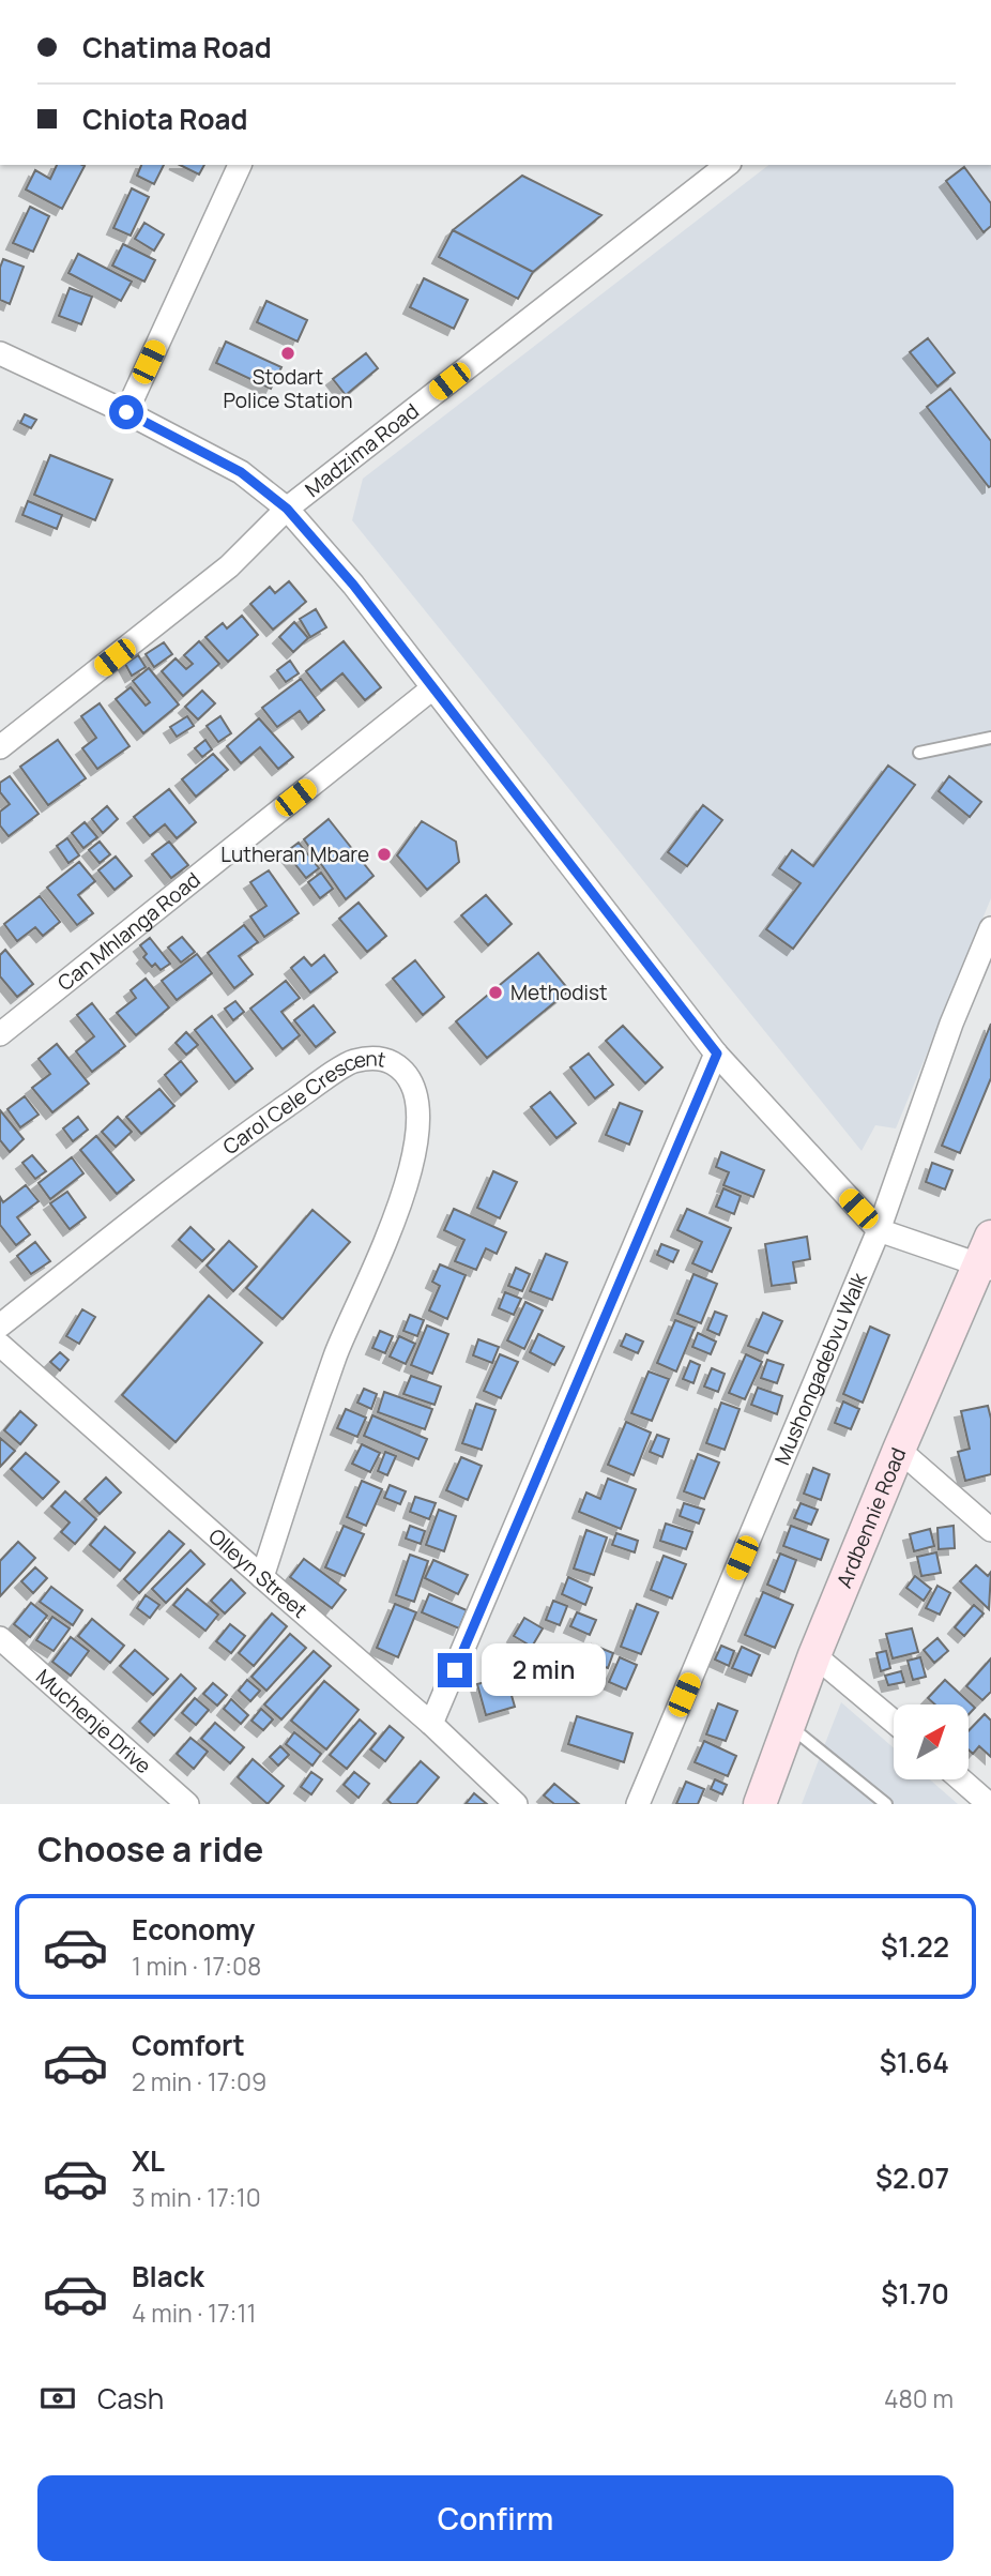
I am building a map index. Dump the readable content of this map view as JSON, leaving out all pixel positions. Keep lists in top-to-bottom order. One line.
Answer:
{"streets":{"main road":["Ardbennie Road"],"street":["Madzima Road","Can Mhlanga Road","Carol Cele Crescent","Mushongadebvu Walk","Olleyn Street","Muchenje Drive"]},"crossings":[["Carol Cele Crescent","Olleyn Street"]],"places":["Stodart Police Station","Lutheran Mbare","Methodist"],"north":"top right","page":{"banner":["Chatima Road","Chiota Road"],"bubble":"2 min","heading":"Choose a ride","list":[{"name":"Economy","note":"1 min · 17:08","value":"$1.22"},{"name":"Comfort","note":"2 min · 17:09","value":"$1.64"},{"name":"XL","note":"3 min · 17:10","value":"$2.07"},{"name":"Black","note":"4 min · 17:11","value":"$1.70"}],"pay":["Cash","480 m"],"buttons":"Confirm"}}
